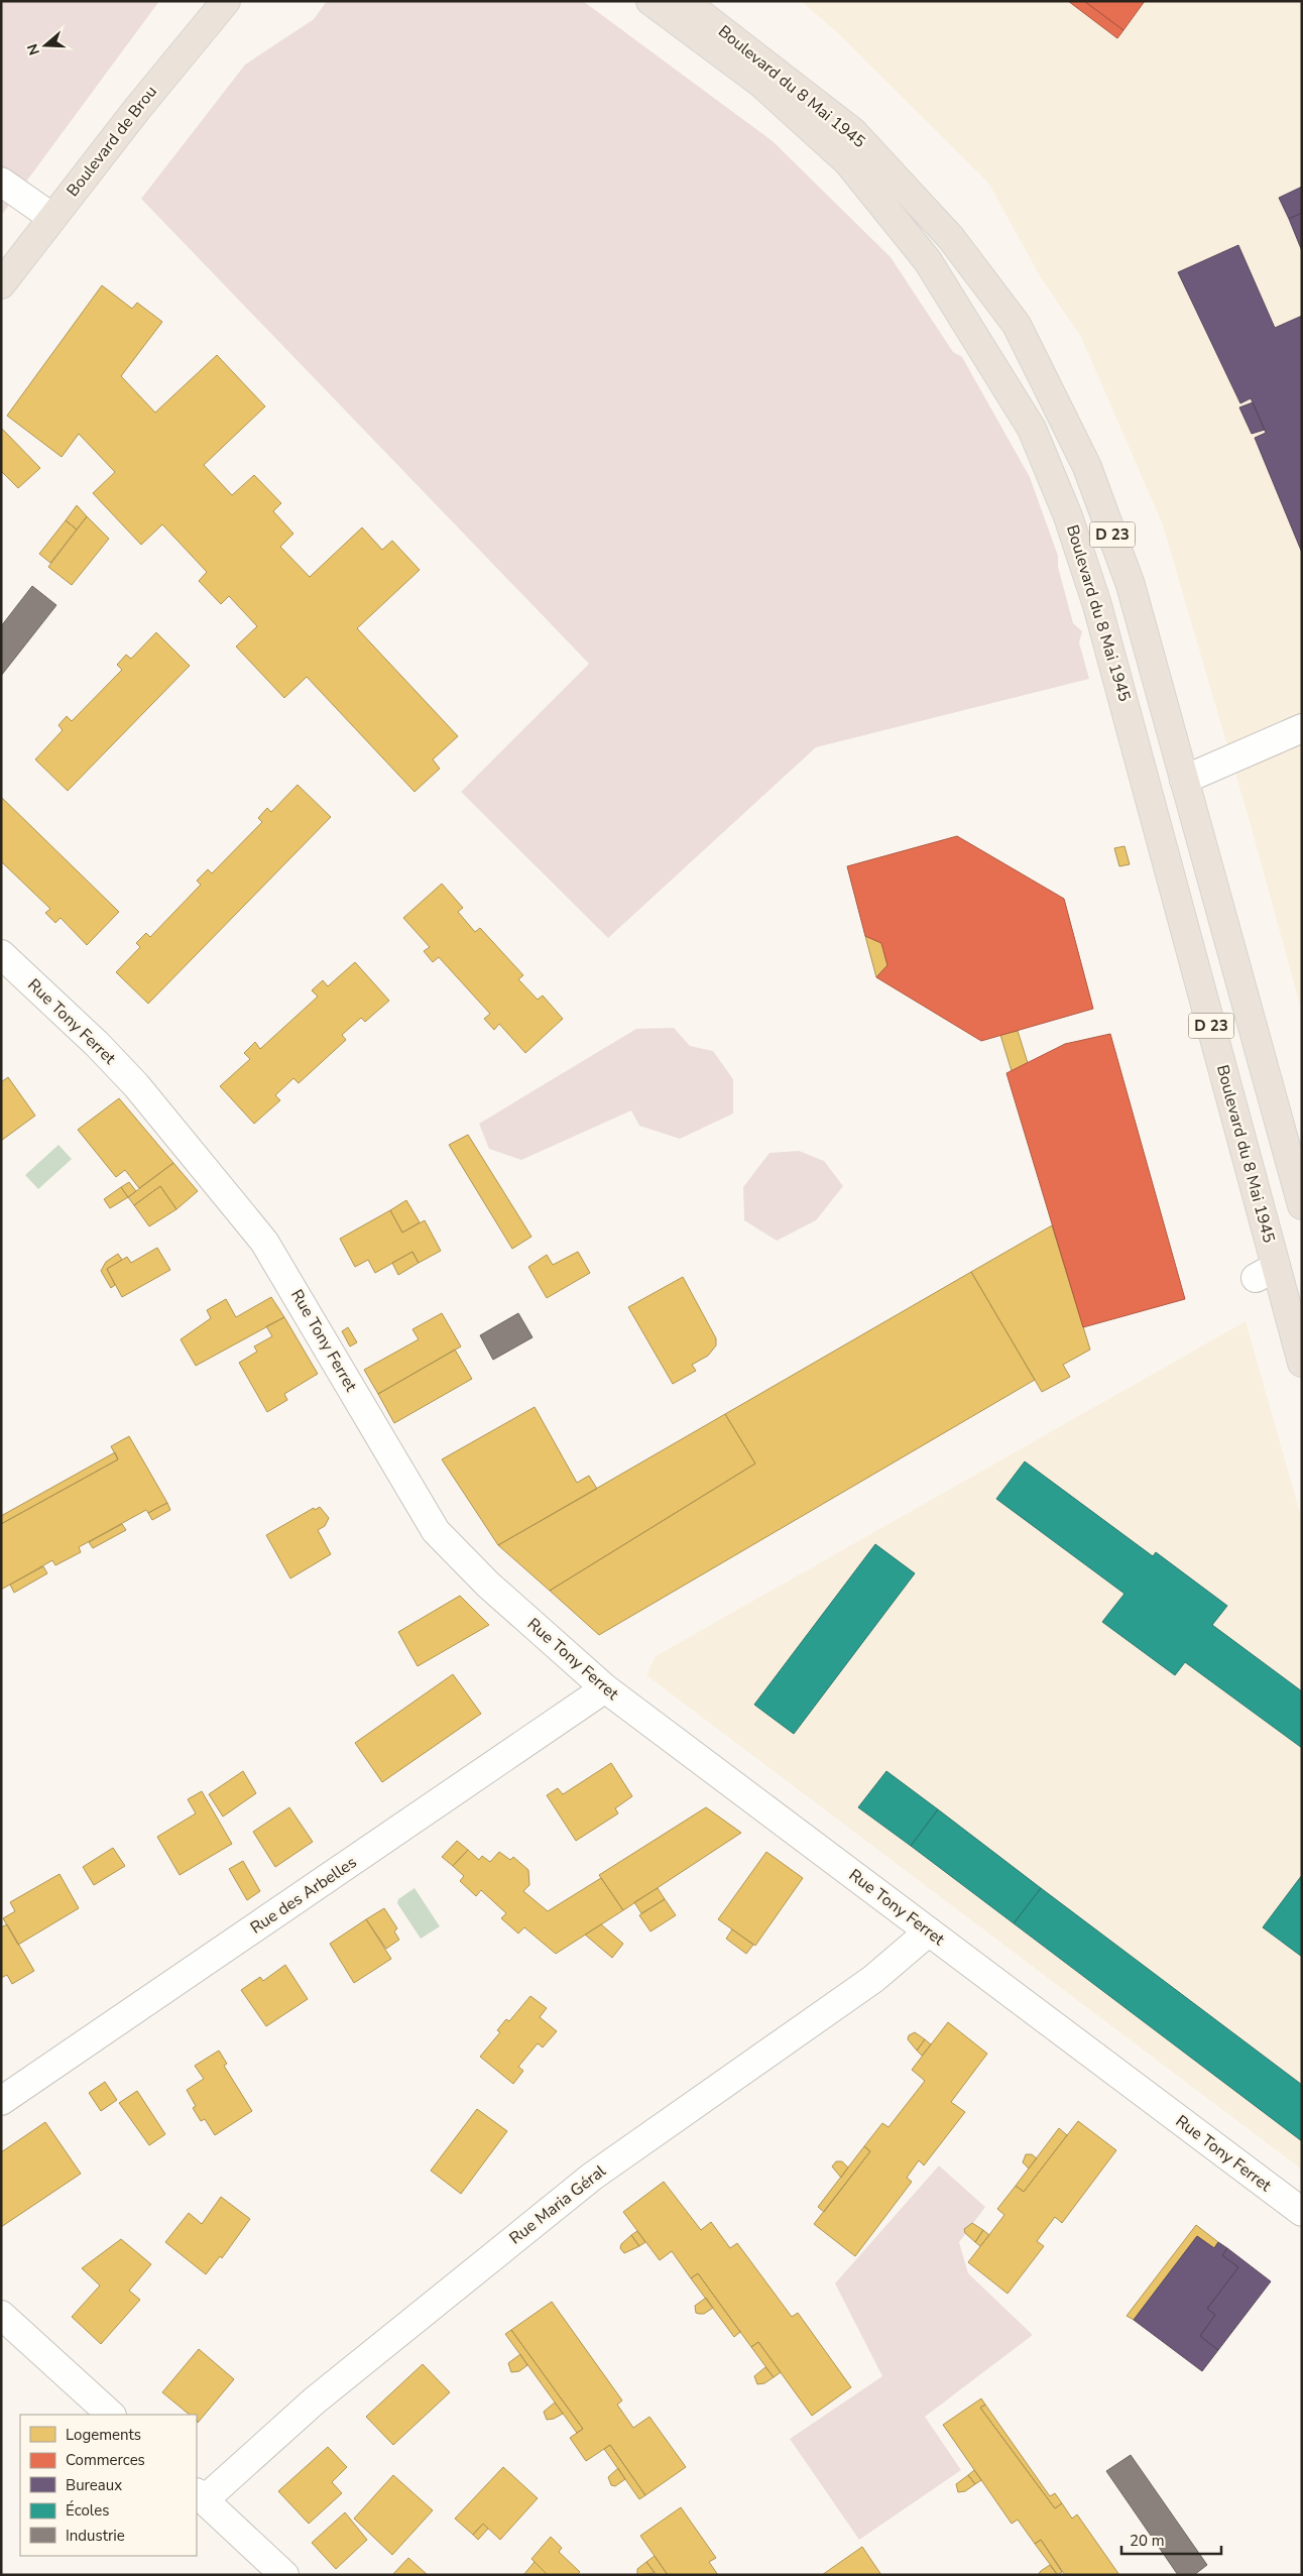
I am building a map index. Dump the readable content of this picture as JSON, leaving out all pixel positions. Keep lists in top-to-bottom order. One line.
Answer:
{"streets":{"main road":["Boulevard du 8 Mai 1945","Boulevard de Brou","D 23"],"street":["Rue Tony Ferret","Rue des Arbelles","Rue Maria Géral"]},"crossings":[["Rue Tony Ferret","Rue des Arbelles"],["Rue Tony Ferret","Rue Maria Géral"]],"legend":["Logements","Commerces","Bureaux","Écoles","Industrie"],"scale_bar":"20 m","north":"left"}
